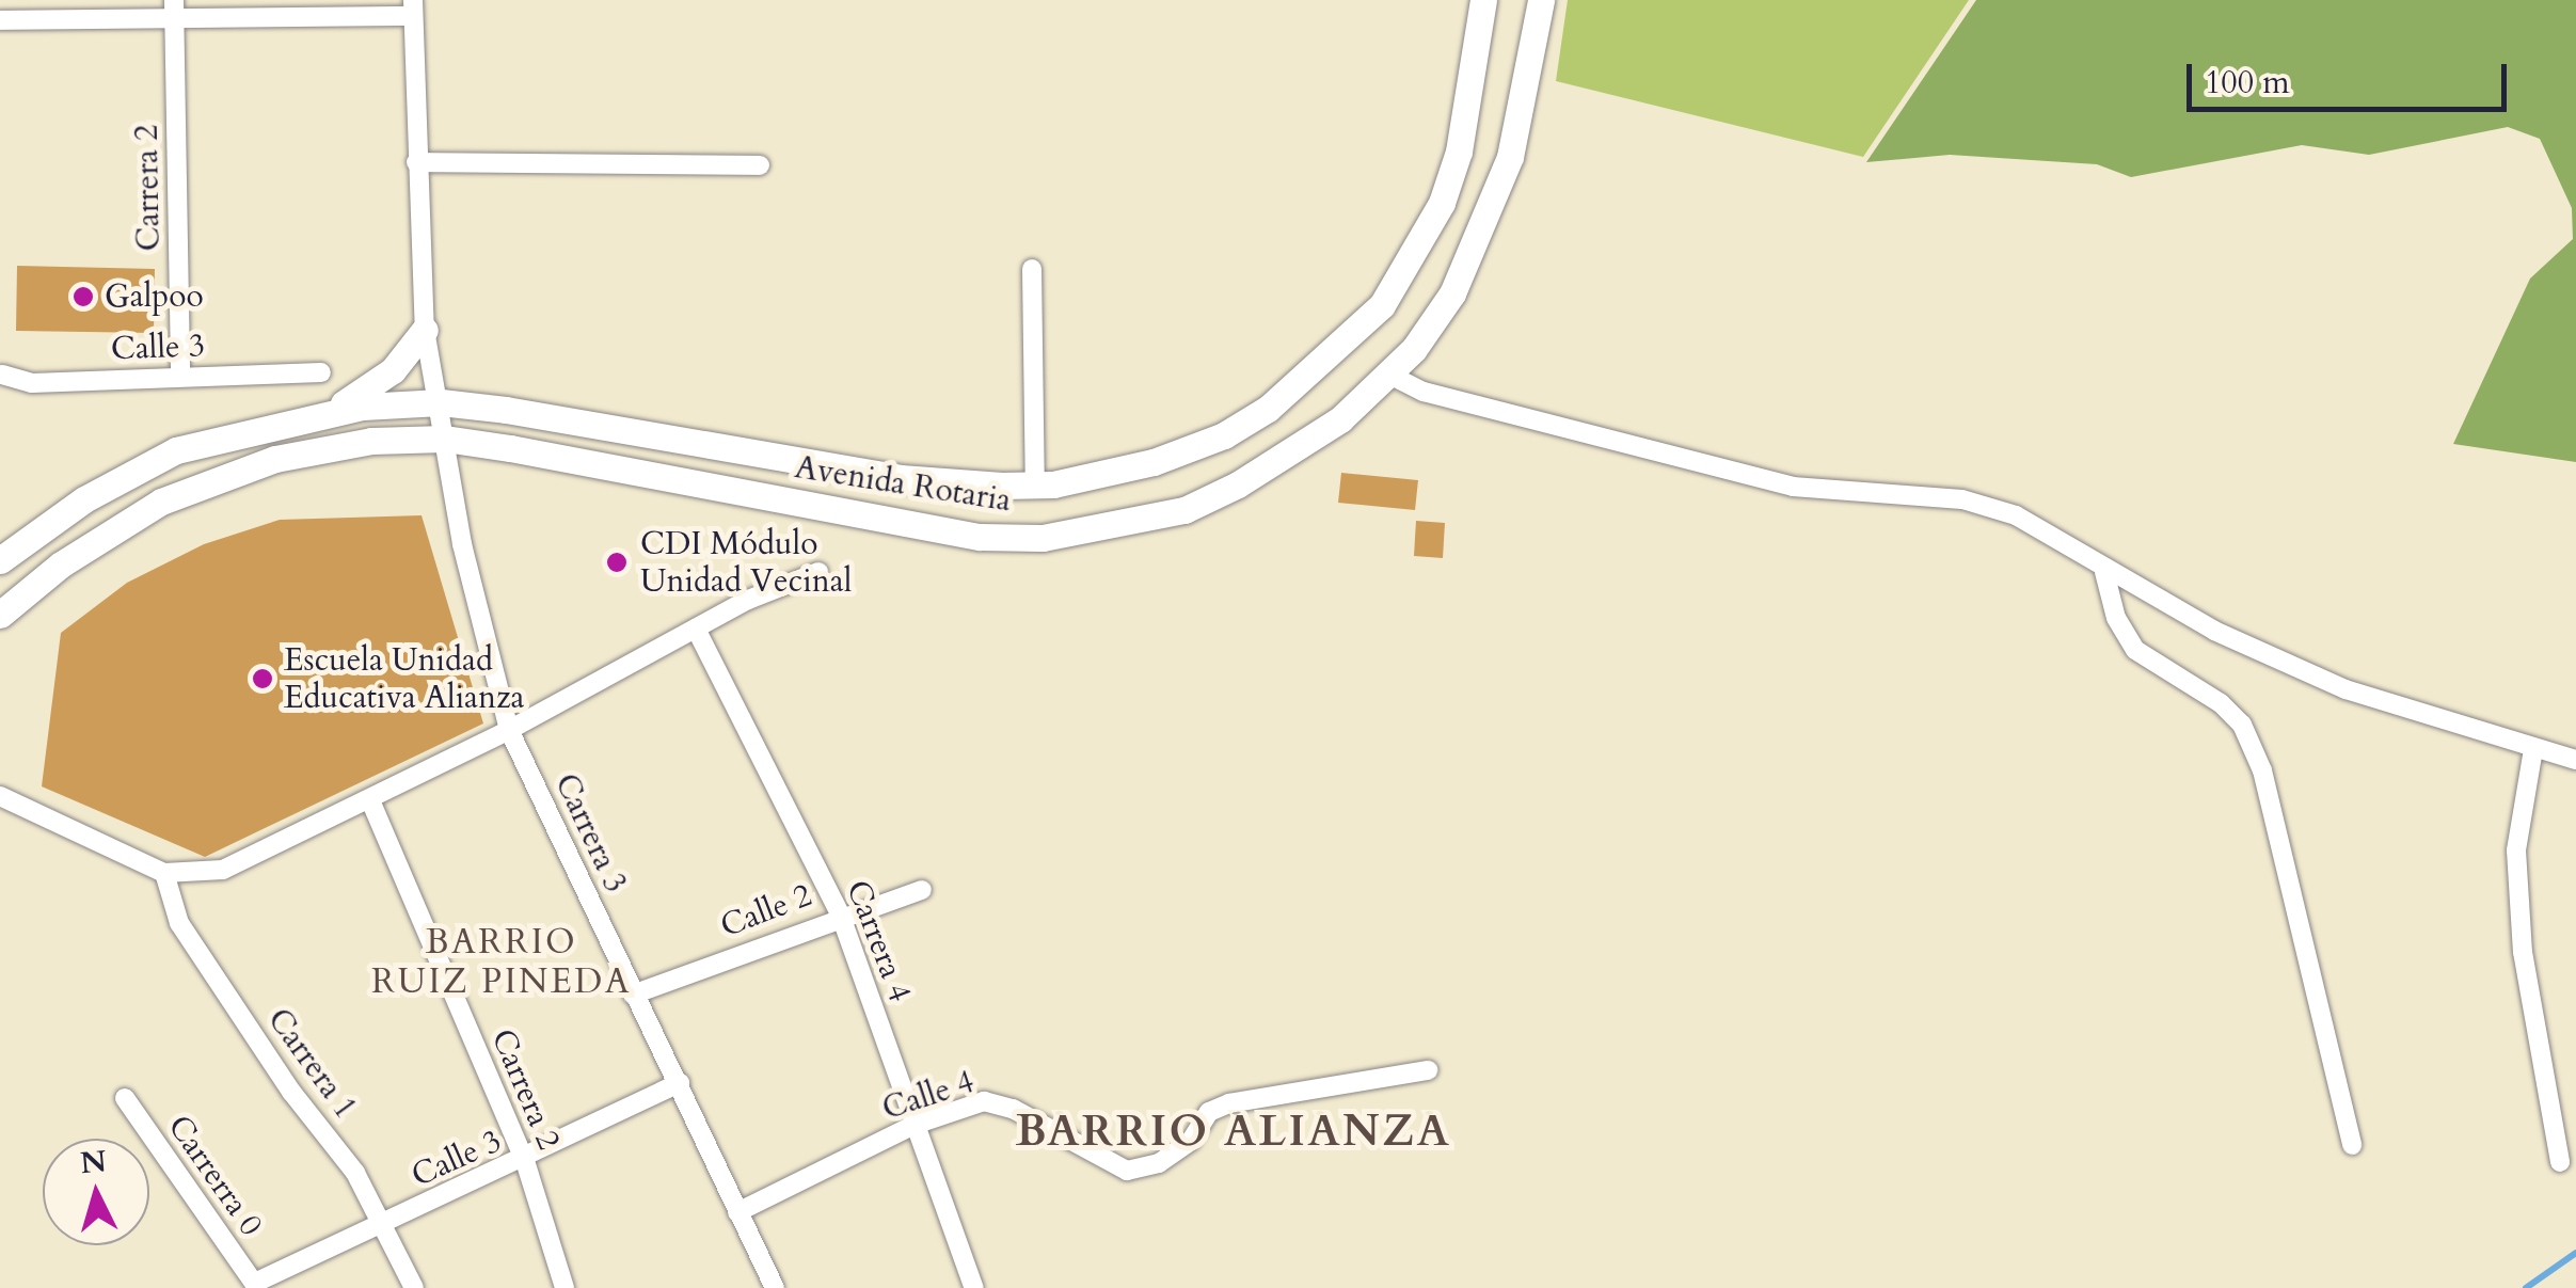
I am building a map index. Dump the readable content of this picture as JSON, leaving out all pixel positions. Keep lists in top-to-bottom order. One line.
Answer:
{"streets":{"main road":["Avenida Rotaria"],"street":["Carrera 2","Calle 3","Carrera 3","Calle 2","Carrera 4","Carrera 1","Calle 4","Carrerra 0"]},"crossings":[["Carrera 2","Calle 3"],["Calle 3","Carrera 3"],["Calle 3","Carrera 1"],["Calle 3","Carrerra 0"],["Avenida Rotaria","Carrera 3"],["Carrera 3","Calle 2"],["Carrera 3","Calle 4"],["Calle 2","Carrera 4"],["Carrera 4","Calle 4"]],"districts":["BARRIO RUIZ PINEDA","BARRIO ALIANZA"],"places":["Galpoo","CDI Módulo Unidad Vecinal","Escuela Unidad Educativa Alianza"],"scale_bar":"100 m","north":"top"}
